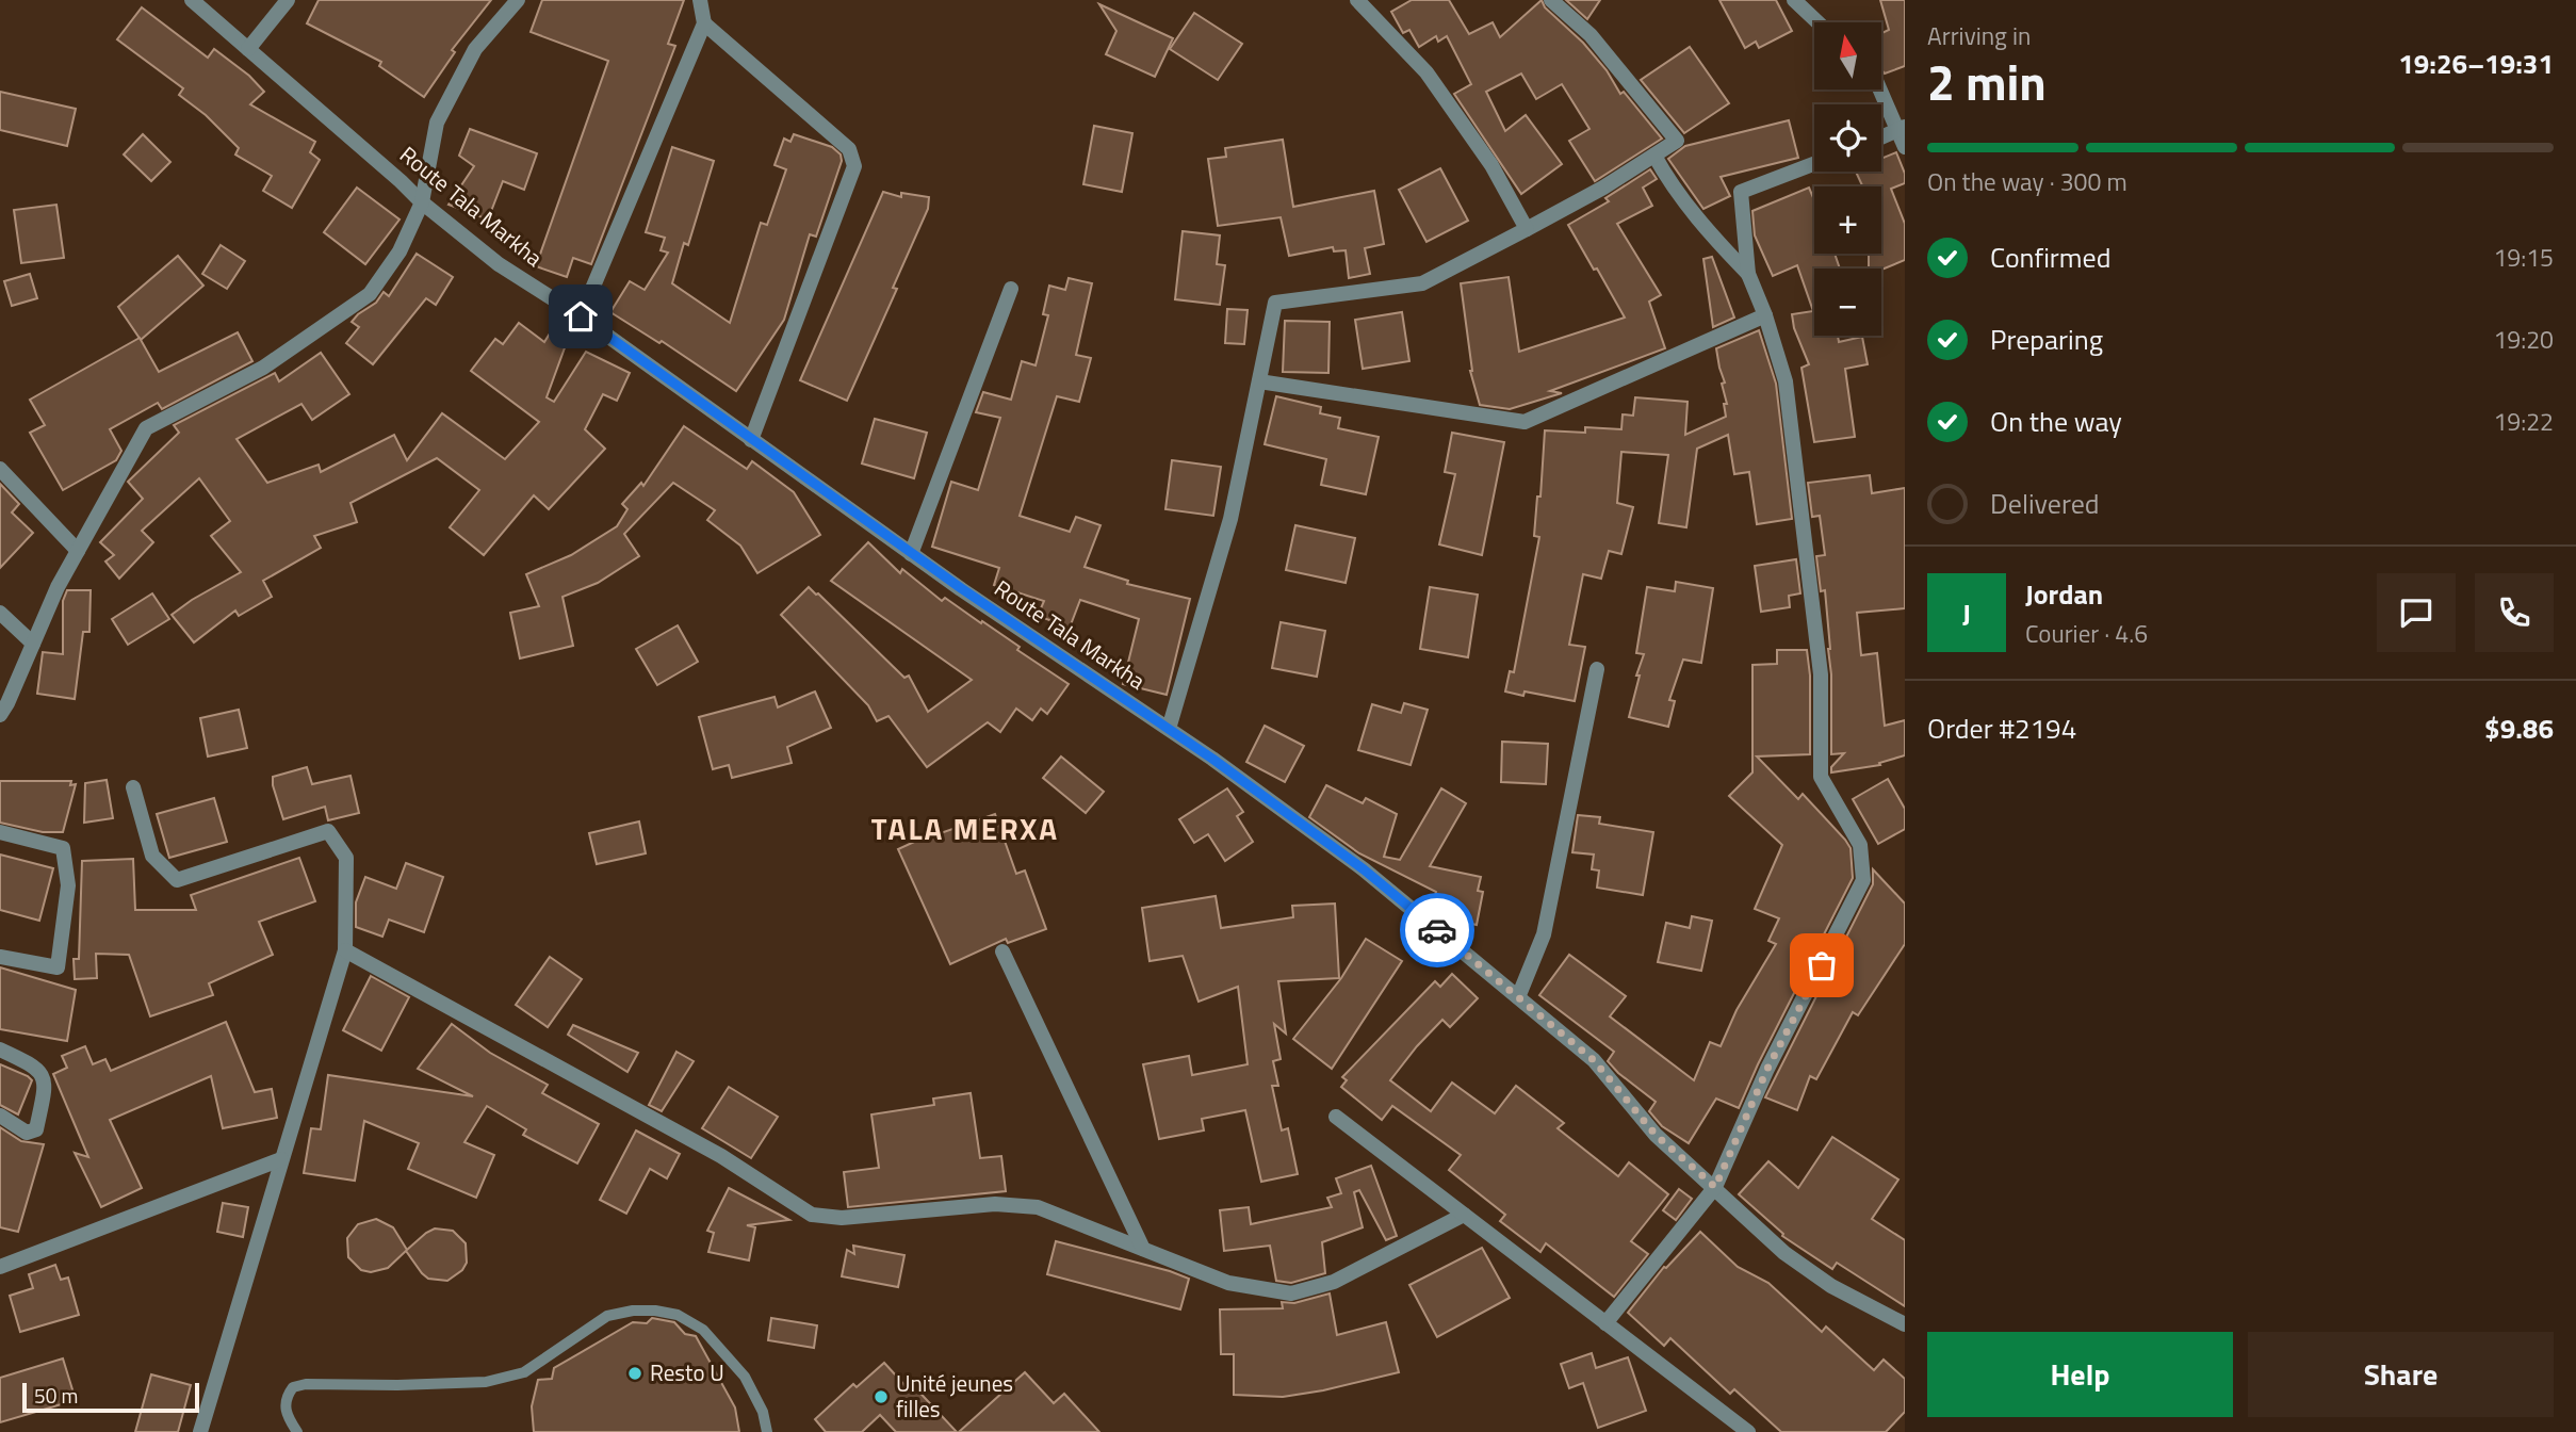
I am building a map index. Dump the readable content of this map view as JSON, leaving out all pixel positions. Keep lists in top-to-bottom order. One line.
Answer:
{"streets":{"street":["Route Tala Markha"]},"districts":["TALA MERXA"],"places":["Resto U","Unité jeunes filles"],"scale_bar":"50 m","north":"top","page":{"heading":["2 min","Arriving in","19:26–19:31"],"panel":["Jordan","Courier · 4.6","Order #2194","$9.86"],"map_buttons":["+","−"],"bar":"On the way · 300 m","list":[["Confirmed","19:15"],["Preparing","19:20"],["On the way","19:22"],"Delivered"],"round":"J","buttons":["Help","Share"],"scale":"50 m"}}
